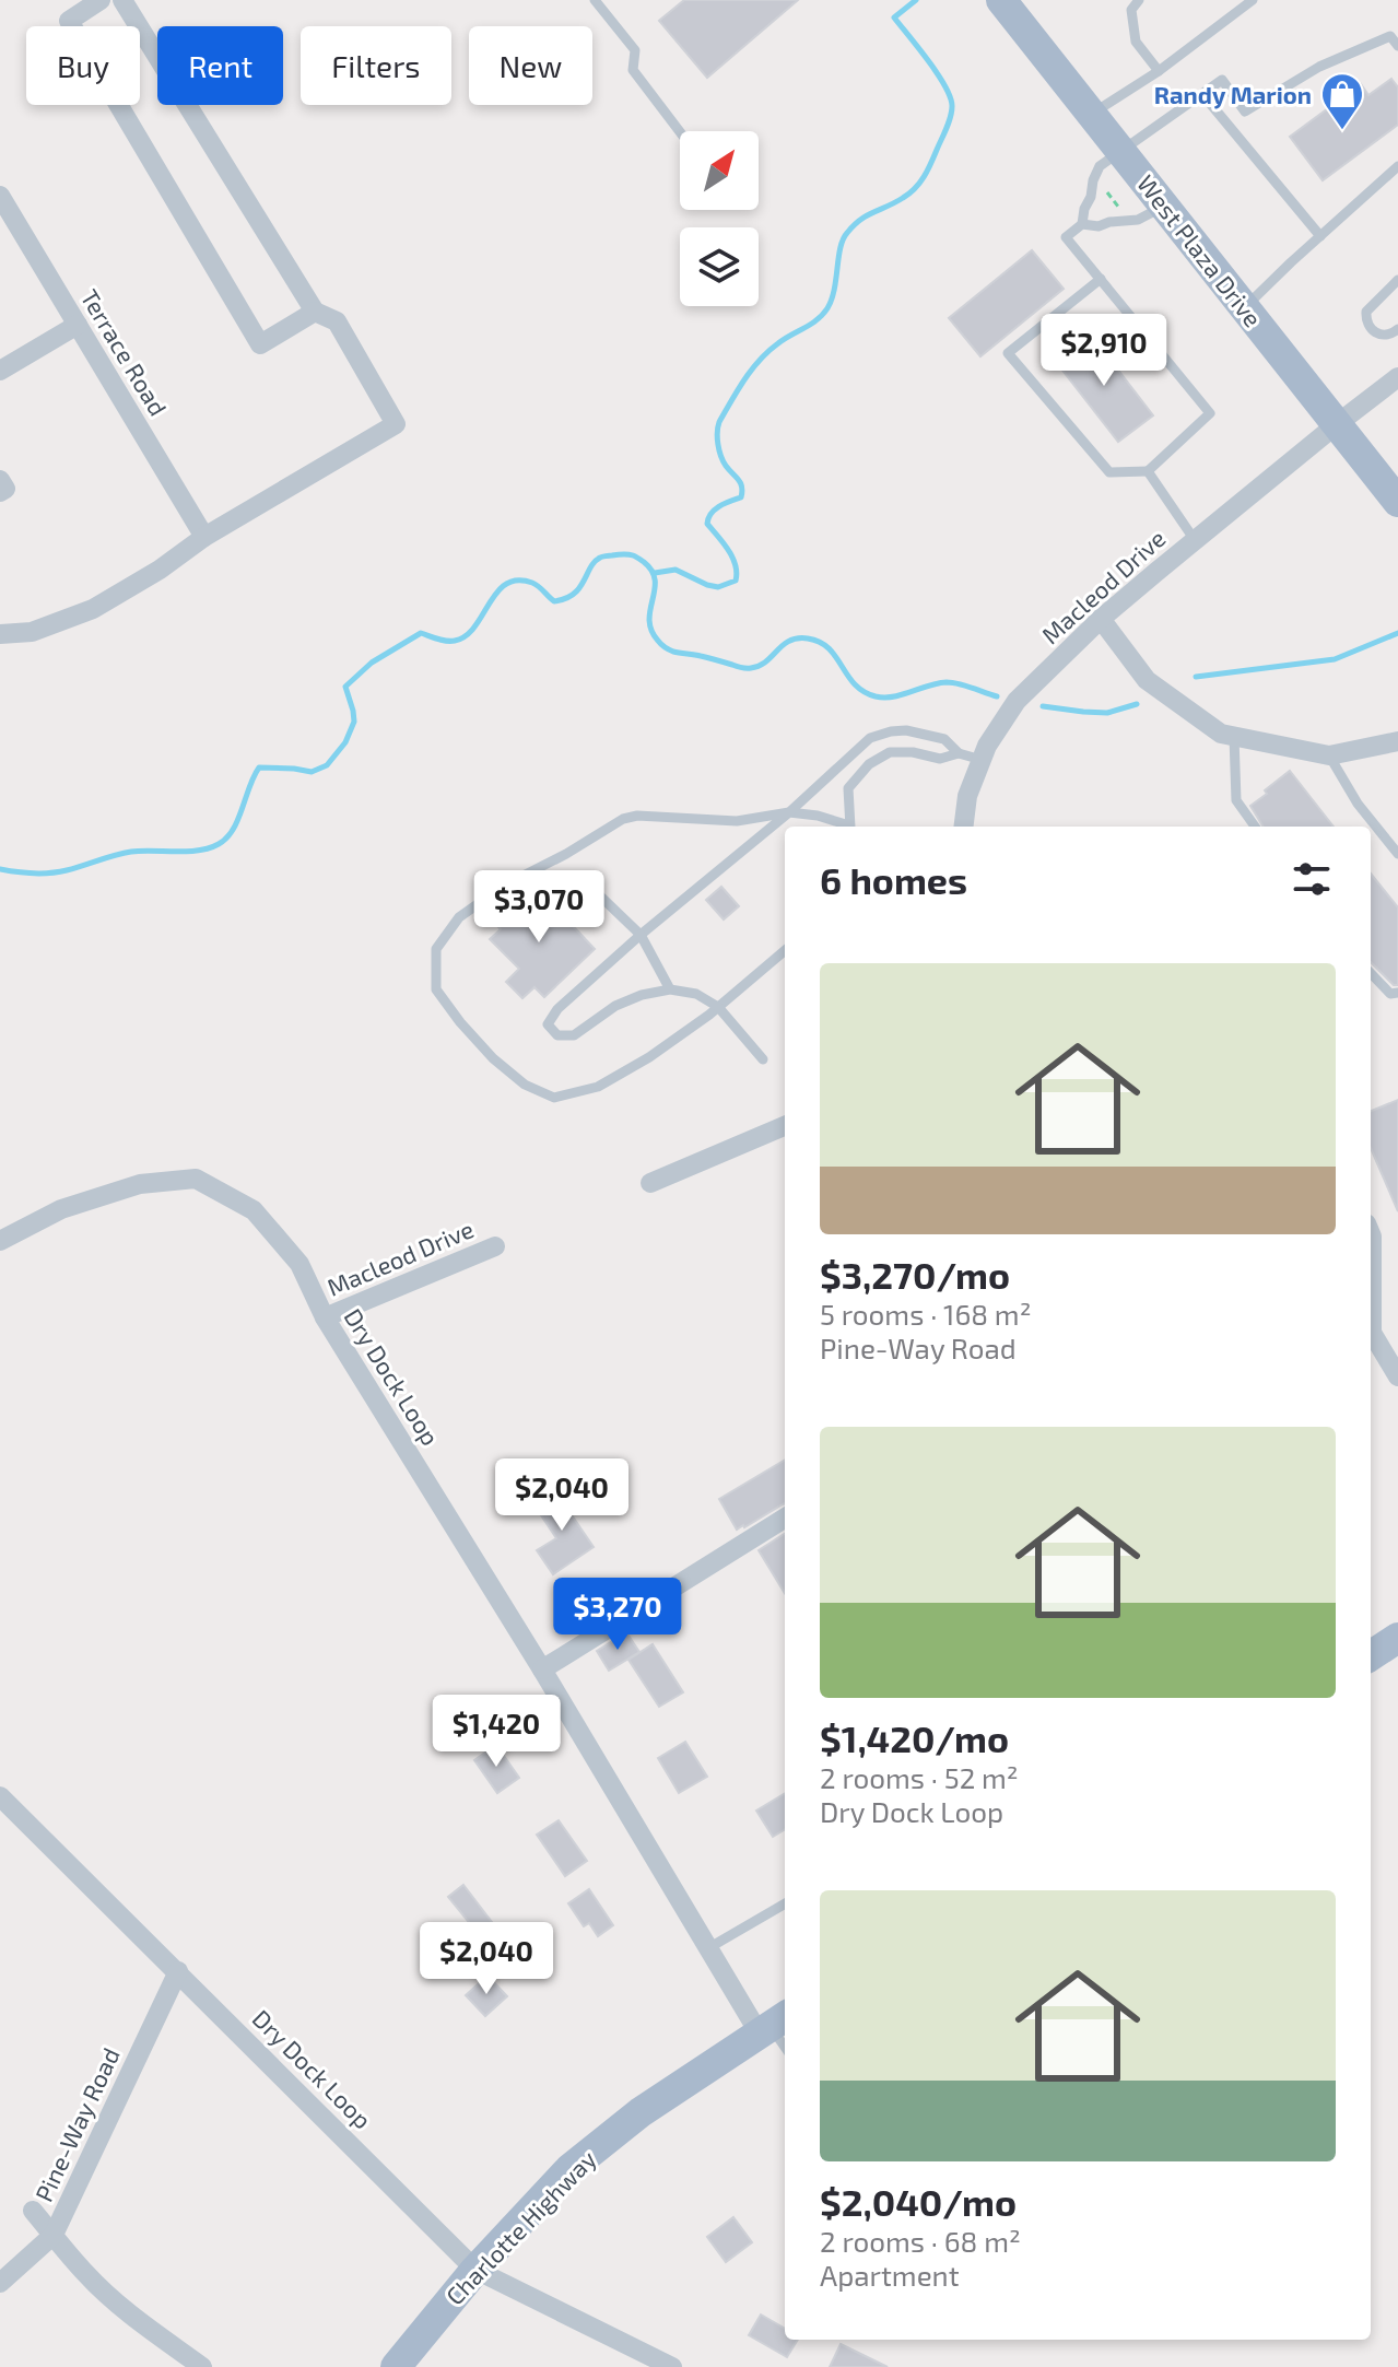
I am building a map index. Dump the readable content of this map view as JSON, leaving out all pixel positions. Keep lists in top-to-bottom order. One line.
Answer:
{"streets":{"main road":["West Plaza Drive","Charlotte Highway"],"street":["Terrace Road","Macleod Drive","Dry Dock Loop","Pine-Way Road"]},"crossings":[["West Plaza Drive","Macleod Drive"],["Macleod Drive","Dry Dock Loop"],["Dry Dock Loop","Pine-Way Road"],["Dry Dock Loop","Charlotte Highway"]],"places":{"shop":["Randy Marion"]},"north":"top right","page":{"chip":["Buy","Rent","Filters","New"],"price":["$2,910","$3,070","$2,040","$3,270","$1,420","$2,040"],"heading":"6 homes","list":[{"name":"$3,270/mo","note":"5 rooms · 168 m² · Pine-Way Road"},{"name":"$1,420/mo","note":"2 rooms · 52 m² · Dry Dock Loop"},{"name":"$2,040/mo","note":"2 rooms · 68 m² · Apartment"}]}}
